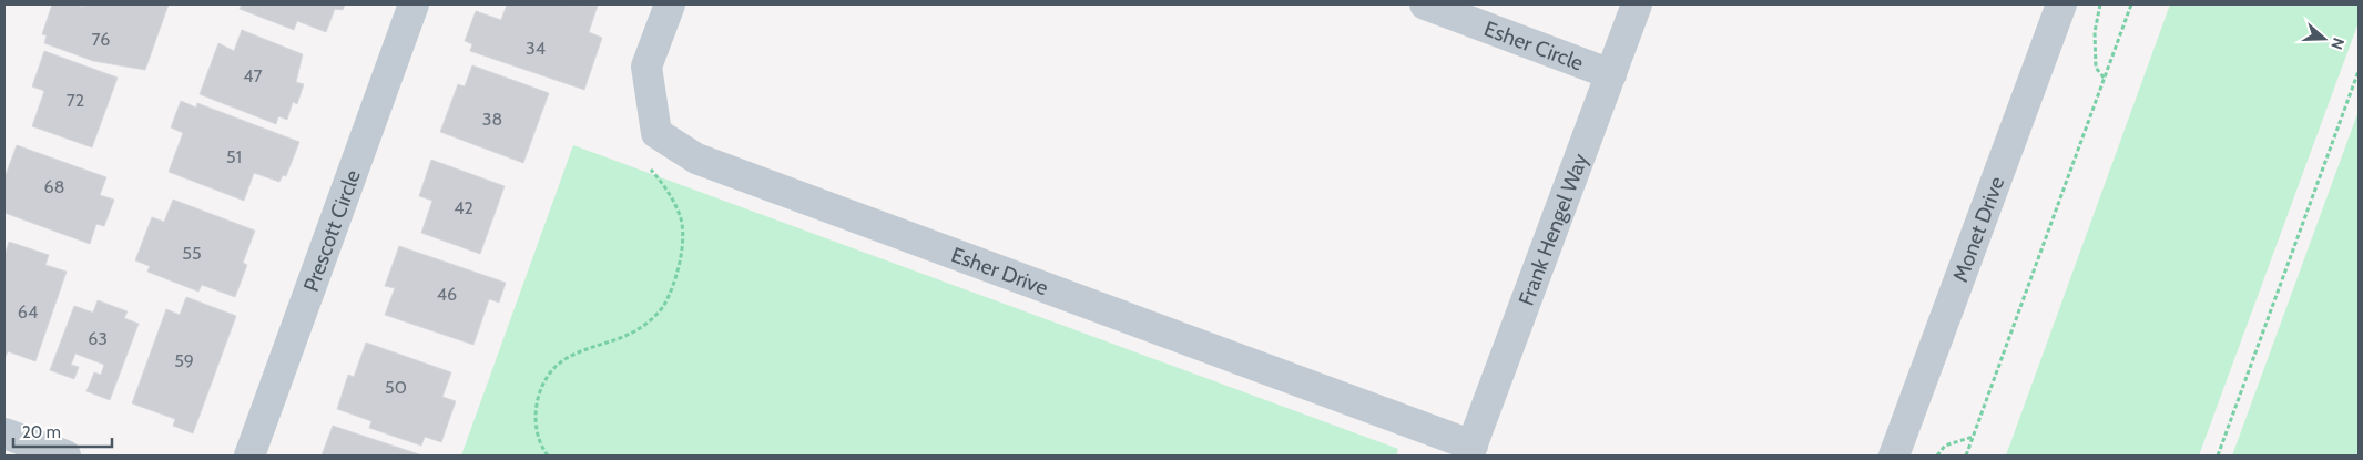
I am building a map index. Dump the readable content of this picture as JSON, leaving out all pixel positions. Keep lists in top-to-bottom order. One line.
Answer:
{"streets":{"street":["Esher Circle","Prescott Circle","Frank Hengel Way","Monet Drive","Esher Drive"]},"crossings":[["Esher Circle","Frank Hengel Way"],["Frank Hengel Way","Esher Drive"]],"house_numbers":["76","34","47","72","38","51","68","42","55","46","64","63","59","50"],"scale_bar":"20 m","north":"right"}
